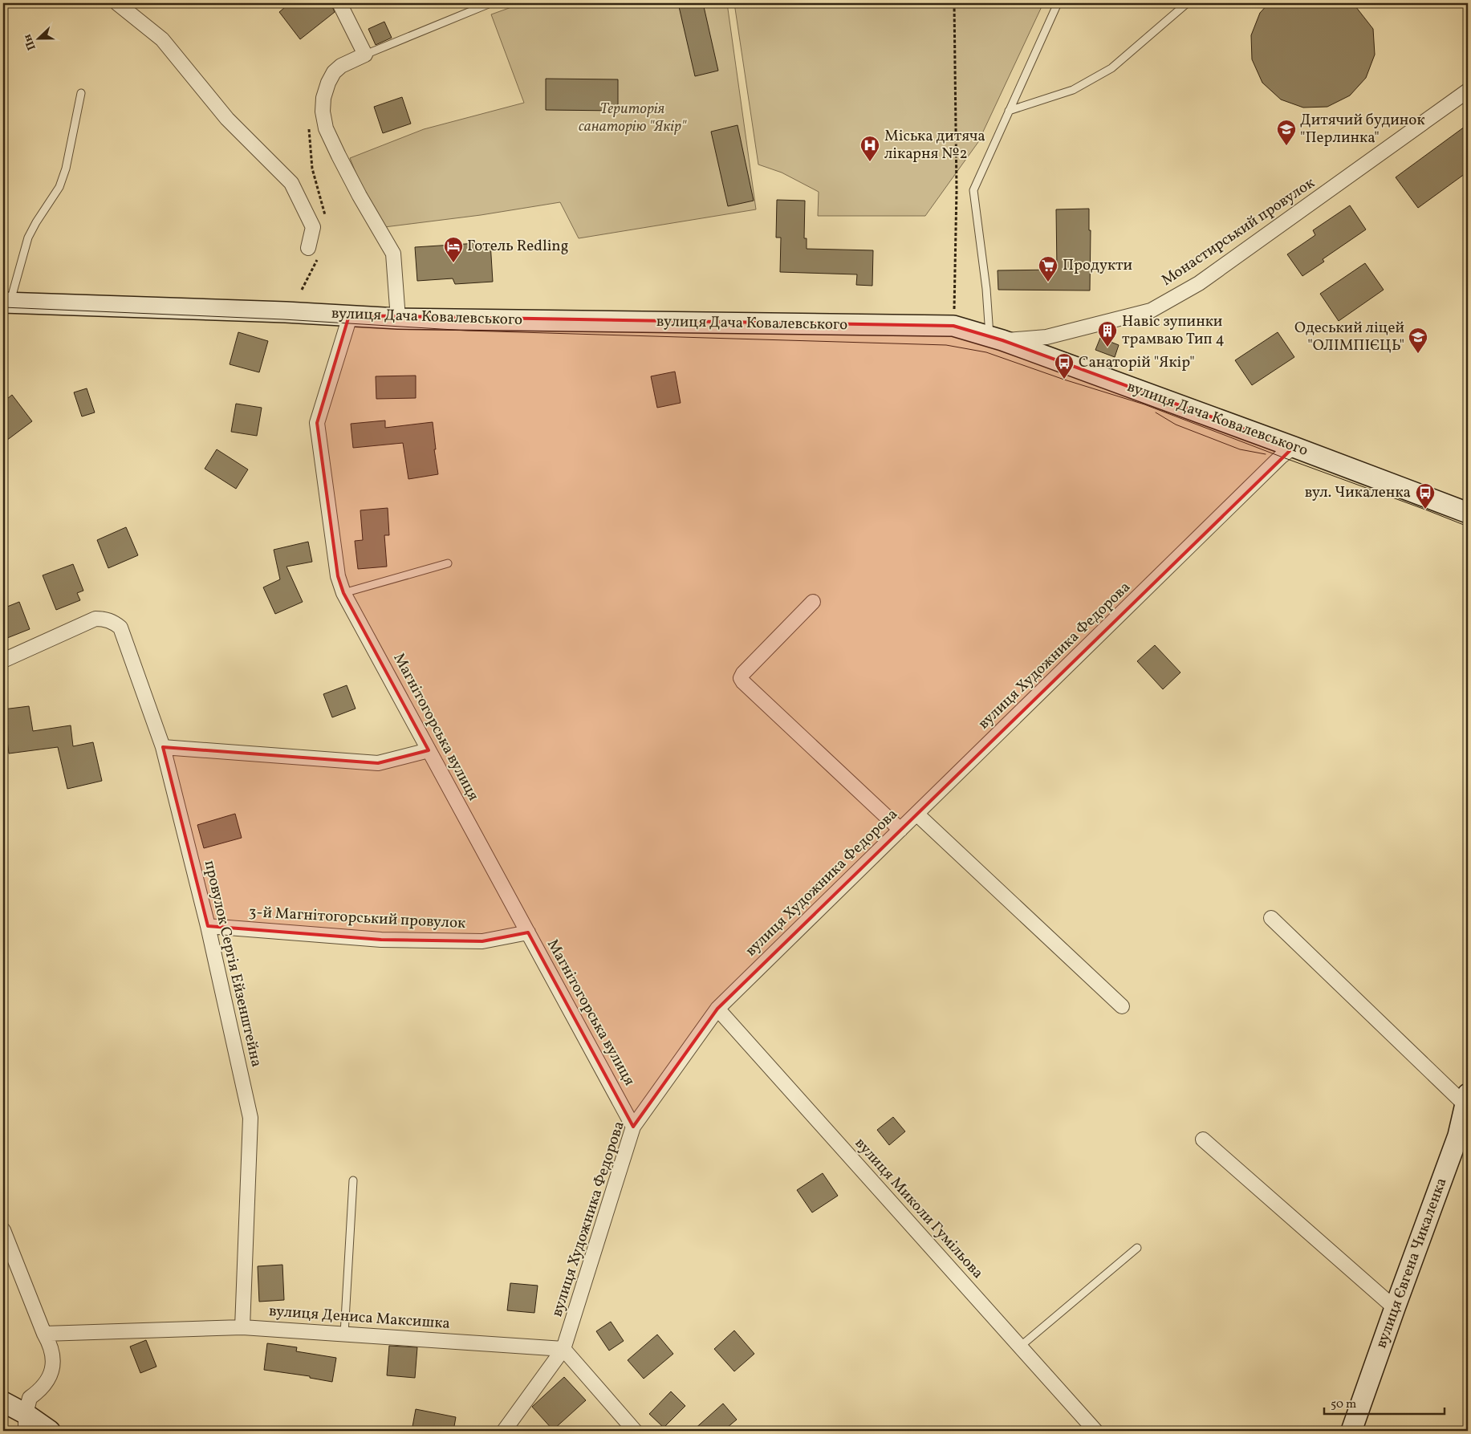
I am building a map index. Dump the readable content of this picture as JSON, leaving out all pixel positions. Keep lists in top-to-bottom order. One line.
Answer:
{"streets":{"street":["Монастирський провулок","вулиця Дача Ковалевського","вулиця Художника Федорова","Магнітогорська вулиця","3-й Магнітогорський провулок","провулок Сергія Ейзенштейна","вулиця Миколи Гумільова","вулиця Євгена Чикаленка","вулиця Дениса Максишка"]},"crossings":[["Монастирський провулок","вулиця Дача Ковалевського"],["вулиця Дача Ковалевського","вулиця Художника Федорова"],["вулиця Дача Ковалевського","Магнітогорська вулиця"],["вулиця Художника Федорова","Магнітогорська вулиця"],["вулиця Художника Федорова","вулиця Миколи Гумільова"],["вулиця Художника Федорова","вулиця Дениса Максишка"],["Магнітогорська вулиця","3-й Магнітогорський провулок"],["3-й Магнітогорський провулок","провулок Сергія Ейзенштейна"],["провулок Сергія Ейзенштейна","вулиця Дениса Максишка"]],"parks":["Територія санаторію \"Якір\""],"places":{"school or university":["Дитячий будинок \"Перлинка\"","Одеський ліцей \"ОЛІМПІЄЦЬ\""],"hospital":["Міська дитяча лікарня №2"],"hotel":["Готель Redling"],"supermarket":["Продукти"],"building":["Навіс зупинки трамваю Тип 4"],"bus stop":["Санаторій \"Якір\"","вул. Чикаленка"]},"scale_bar":"50 m","north":"left"}
